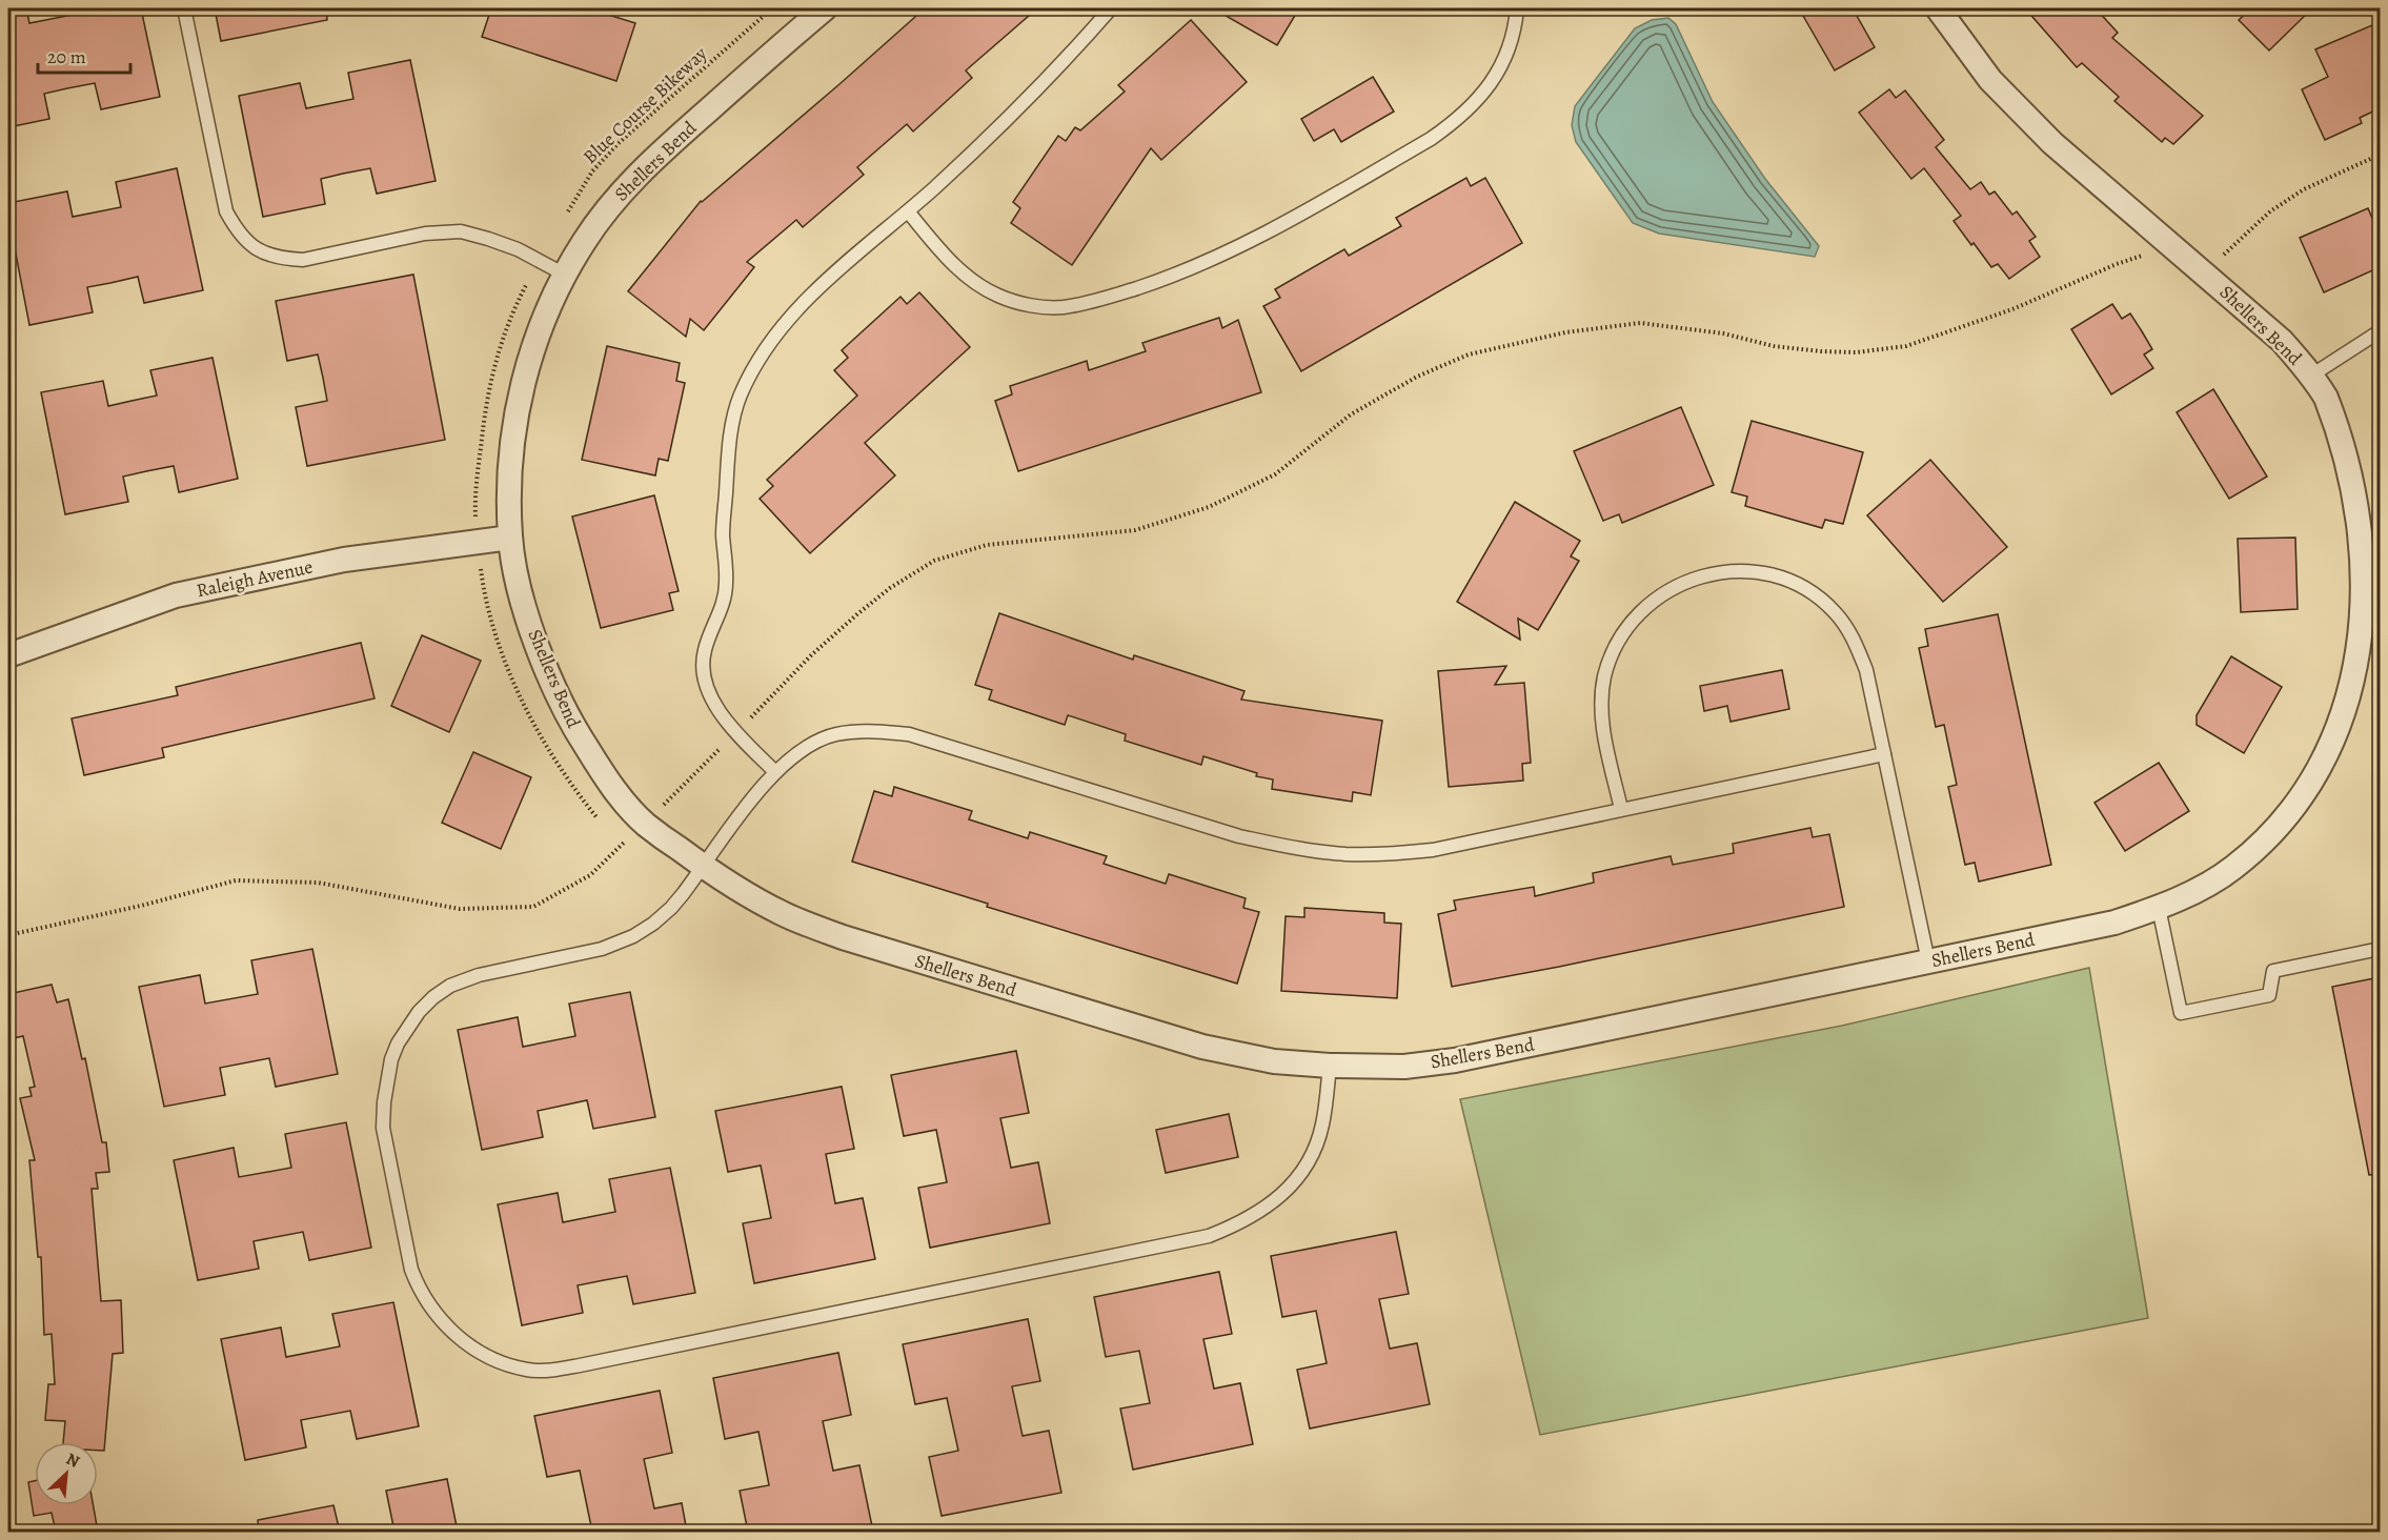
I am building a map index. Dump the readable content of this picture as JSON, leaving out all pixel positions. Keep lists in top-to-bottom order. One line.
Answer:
{"streets":{"street":["Shellers Bend","Raleigh Avenue"],"path":["Blue Course Bikeway"]},"crossings":[["Shellers Bend","Raleigh Avenue"]],"scale_bar":"20 m","north":"top right"}
